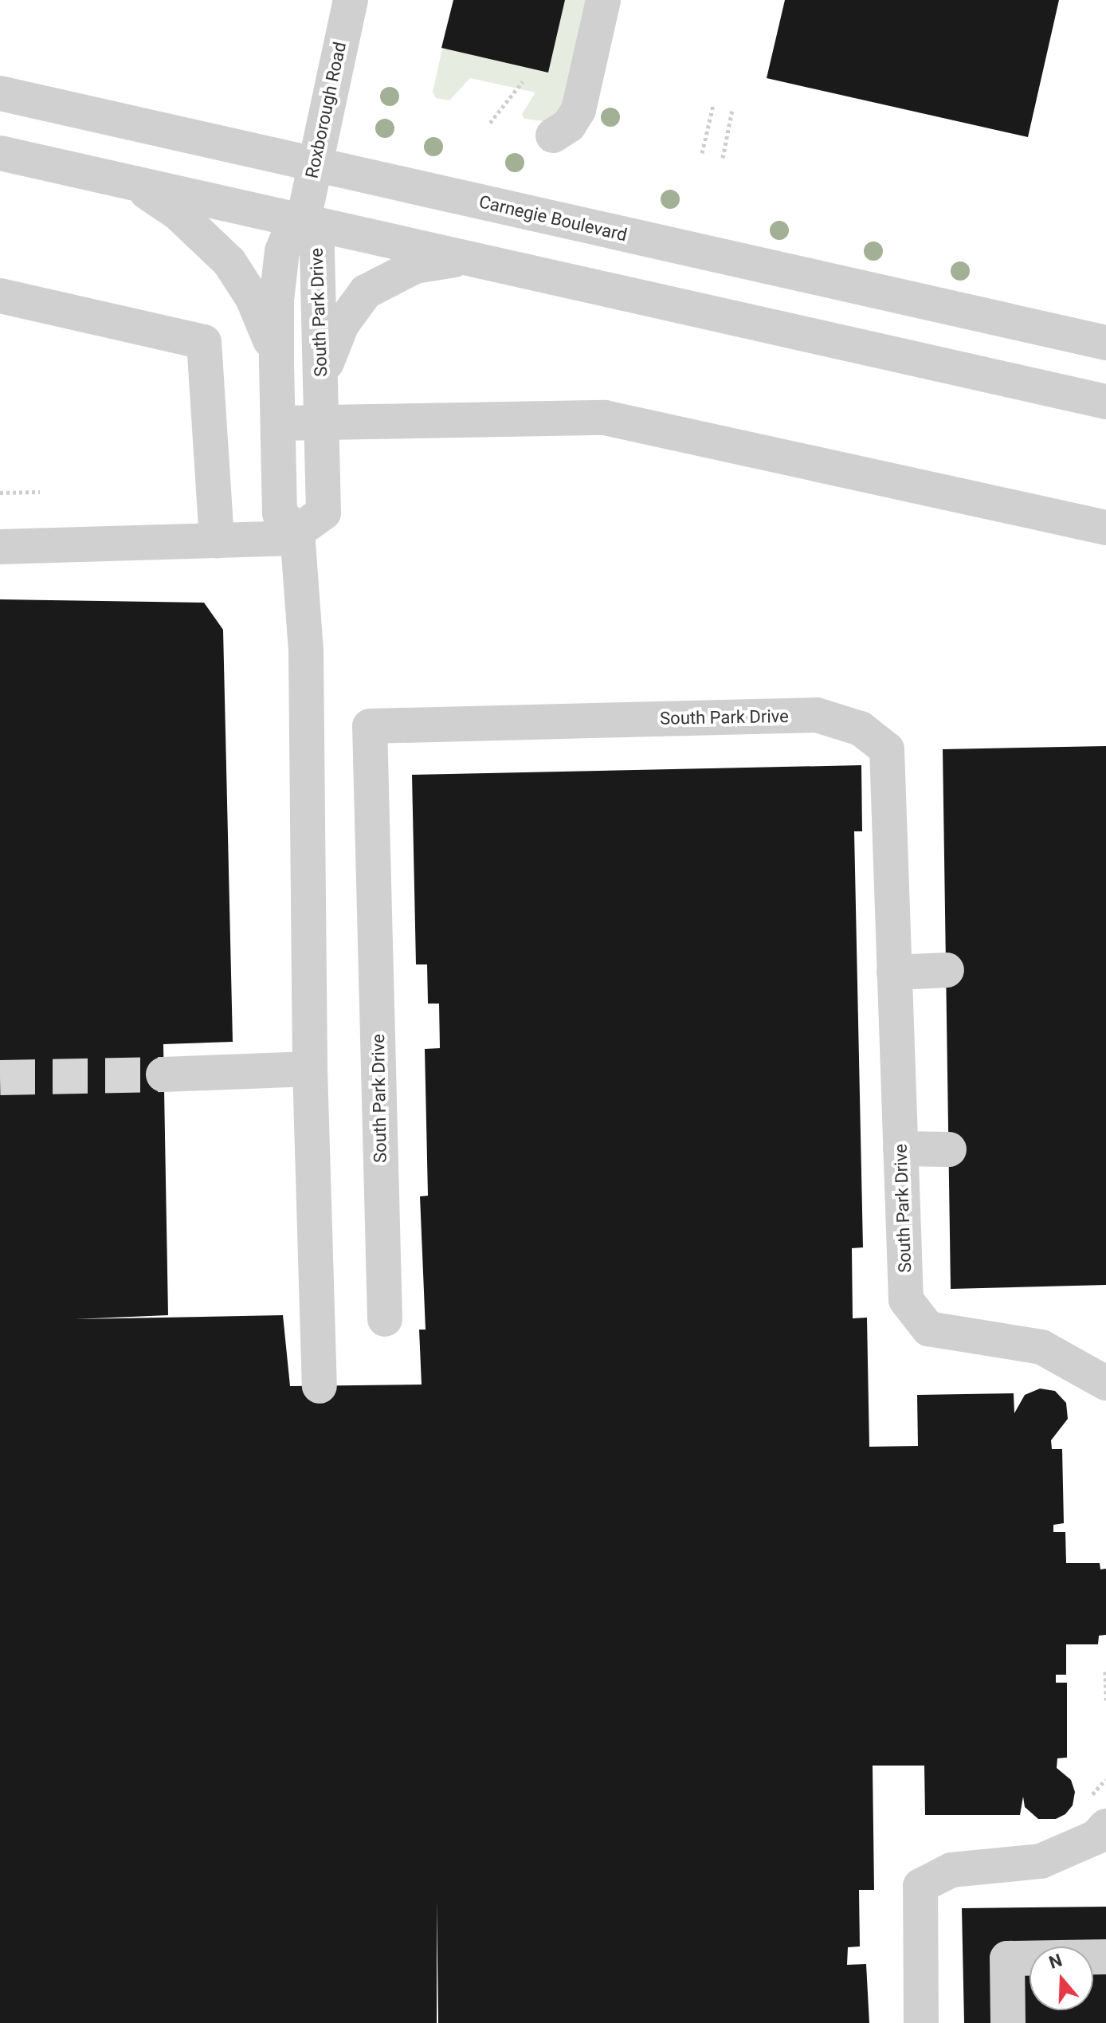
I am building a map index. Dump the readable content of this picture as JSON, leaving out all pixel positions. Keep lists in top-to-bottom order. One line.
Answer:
{"streets":{"street":["Roxborough Road","Carnegie Boulevard","South Park Drive"]},"crossings":[["Roxborough Road","Carnegie Boulevard"],["Roxborough Road","South Park Drive"]],"north":"top"}
